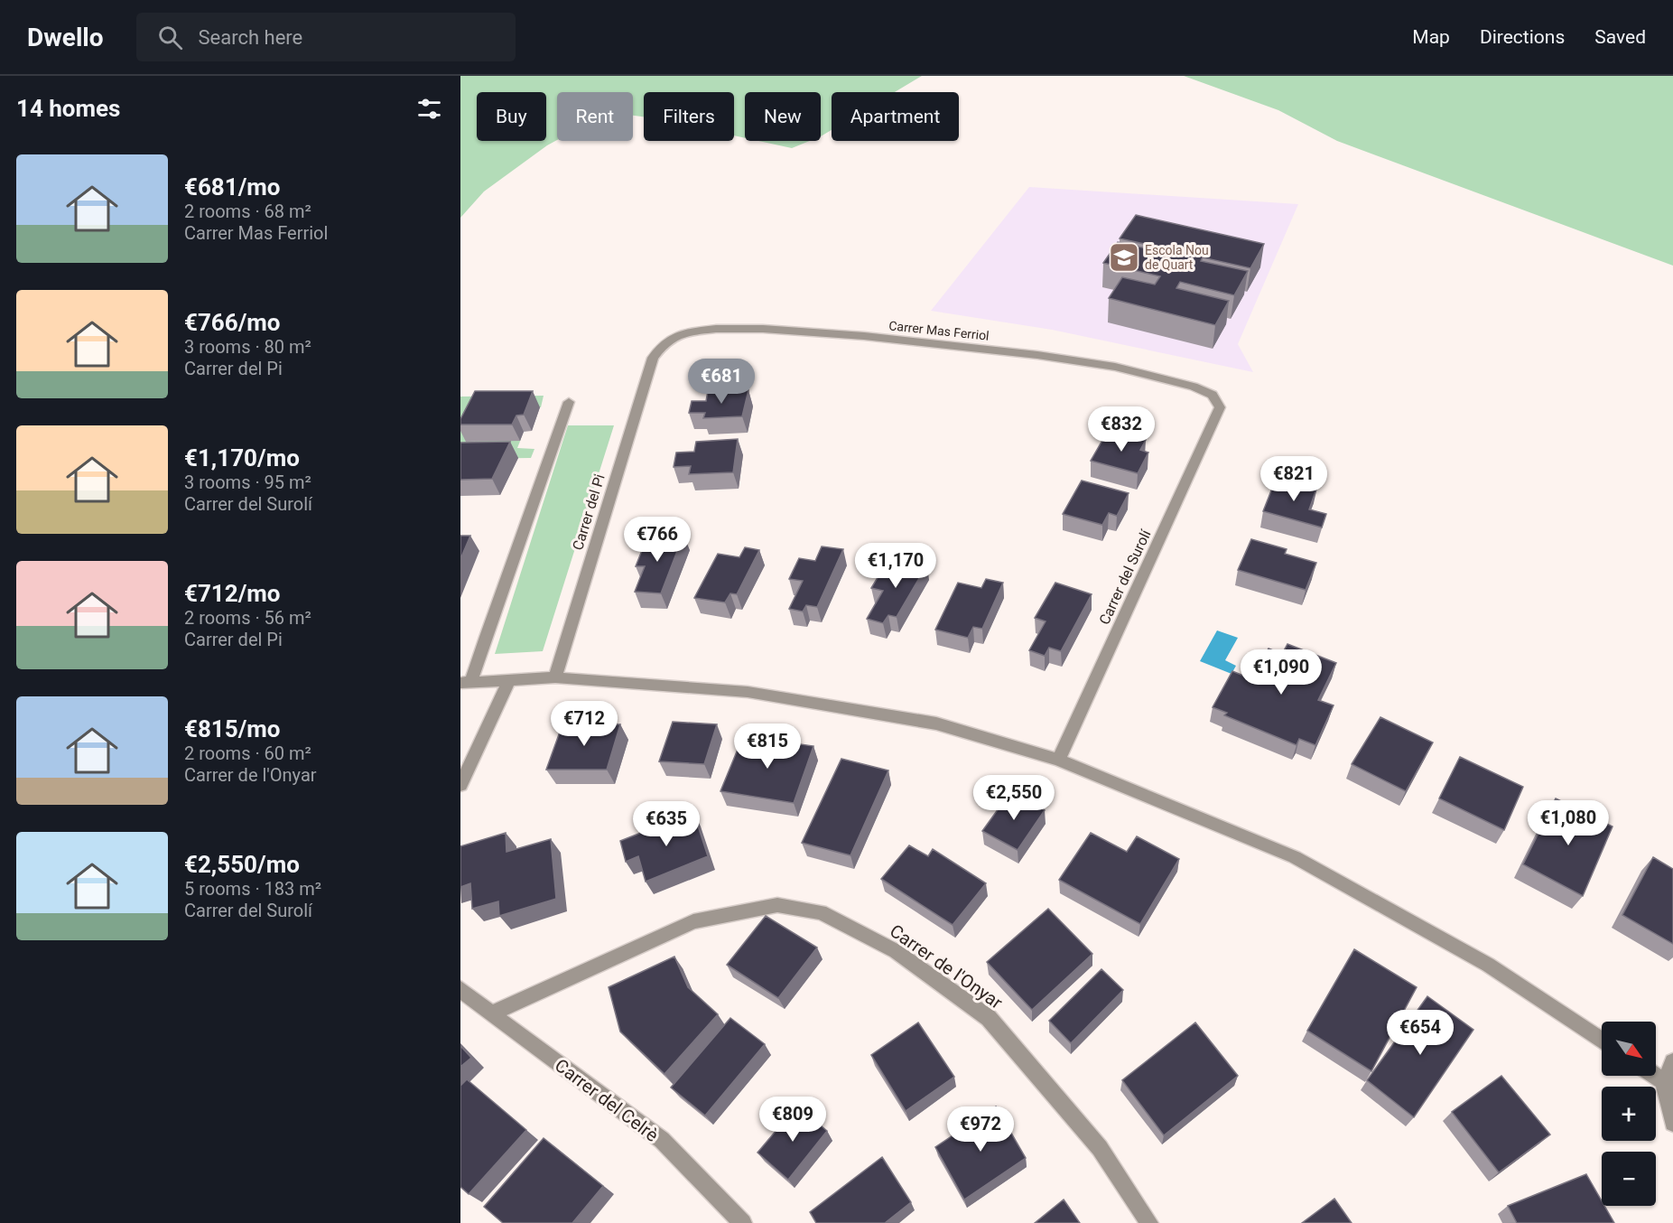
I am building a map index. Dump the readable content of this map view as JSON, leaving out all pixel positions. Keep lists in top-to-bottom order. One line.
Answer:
{"streets":{"street":["Carrer Mas Ferriol","Carrer del Pi","Carrer del Surolí","Carrer de l'Onyar","Carrer del Celrè"]},"crossings":[["Carrer Mas Ferriol","Carrer del Pi"],["Carrer Mas Ferriol","Carrer del Surolí"],["Carrer de l'Onyar","Carrer del Celrè"]],"places":{"school or university":["Escola Nou de Quart"]},"north":"bottom right","page":{"header":"Dwello","search":"Search here","nav":["Map","Directions","Saved"],"heading":"14 homes","chip":["Buy","Rent","Filters","New","Apartment"],"list":[{"name":"€681/mo","note":"2 rooms · 68 m² · Carrer Mas Ferriol"},{"name":"€766/mo","note":"3 rooms · 80 m² · Carrer del Pi"},{"name":"€1,170/mo","note":"3 rooms · 95 m² · Carrer del Surolí"},{"name":"€712/mo","note":"2 rooms · 56 m² · Carrer del Pi"},{"name":"€815/mo","note":"2 rooms · 60 m² · Carrer de l'Onyar"},{"name":"€2,550/mo","note":"5 rooms · 183 m² · Carrer del Surolí"}],"price":["€681","€832","€821","€766","€1,170","€1,090","€712","€815","€2,550","€1,080","€635","€654","€809","€972"],"map_buttons":["+","−"]}}
